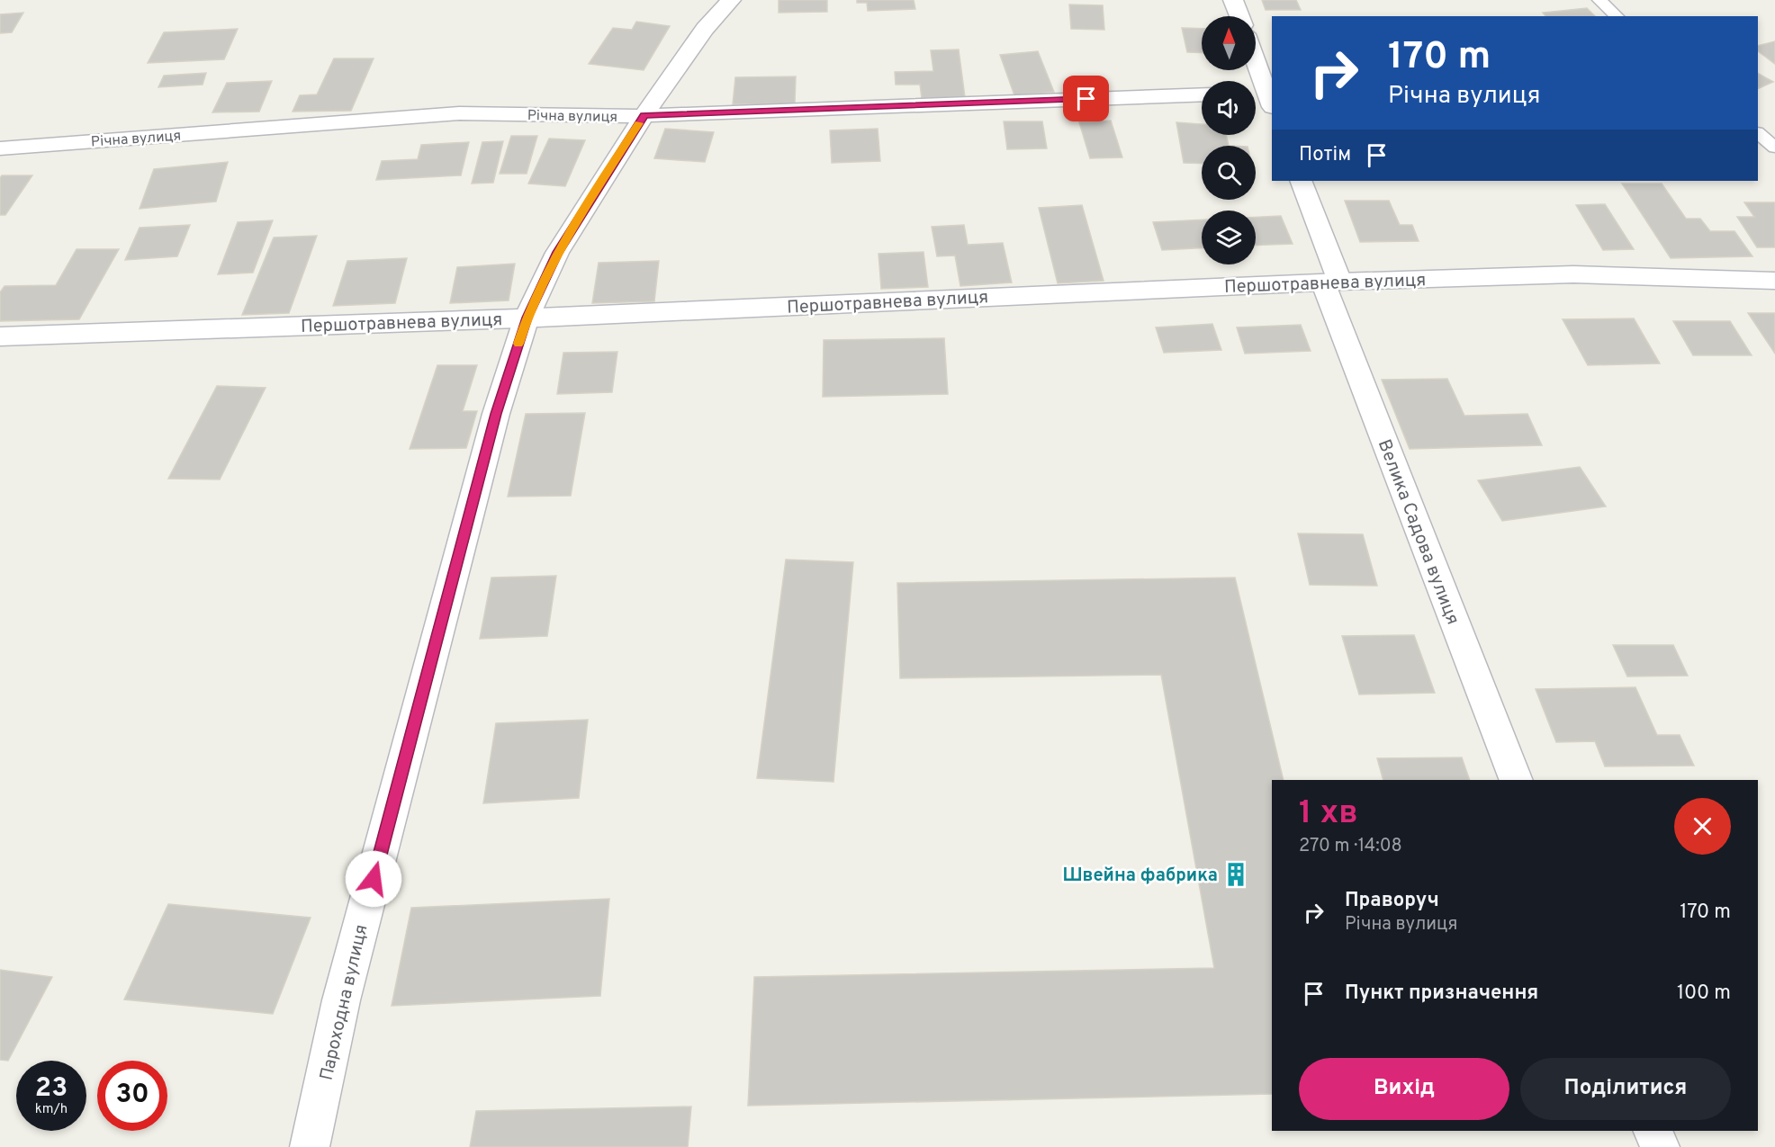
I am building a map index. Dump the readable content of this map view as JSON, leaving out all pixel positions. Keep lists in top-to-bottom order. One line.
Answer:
{"streets":{"street":["Річна вулиця","Першотравнева вулиця","Велика Садова вулиця","Пароходна вулиця"]},"crossings":[["Річна вулиця","Пароходна вулиця"],["Першотравнева вулиця","Велика Садова вулиця"],["Першотравнева вулиця","Пароходна вулиця"]],"places":{"building":["Швейна фабрика"]},"north":"top","page":{"turn":["170 m","Річна вулиця"],"then":"Потім","heading":["1 хв","270 m · 14:08"],"list":[{"name":"Праворуч","note":"Річна вулиця","value":"170 m"},{"name":"Пункт призначення","value":"100 m"}],"buttons":["Вихід","Поділитися"],"speed":"23 km/h","limit":"30"}}
